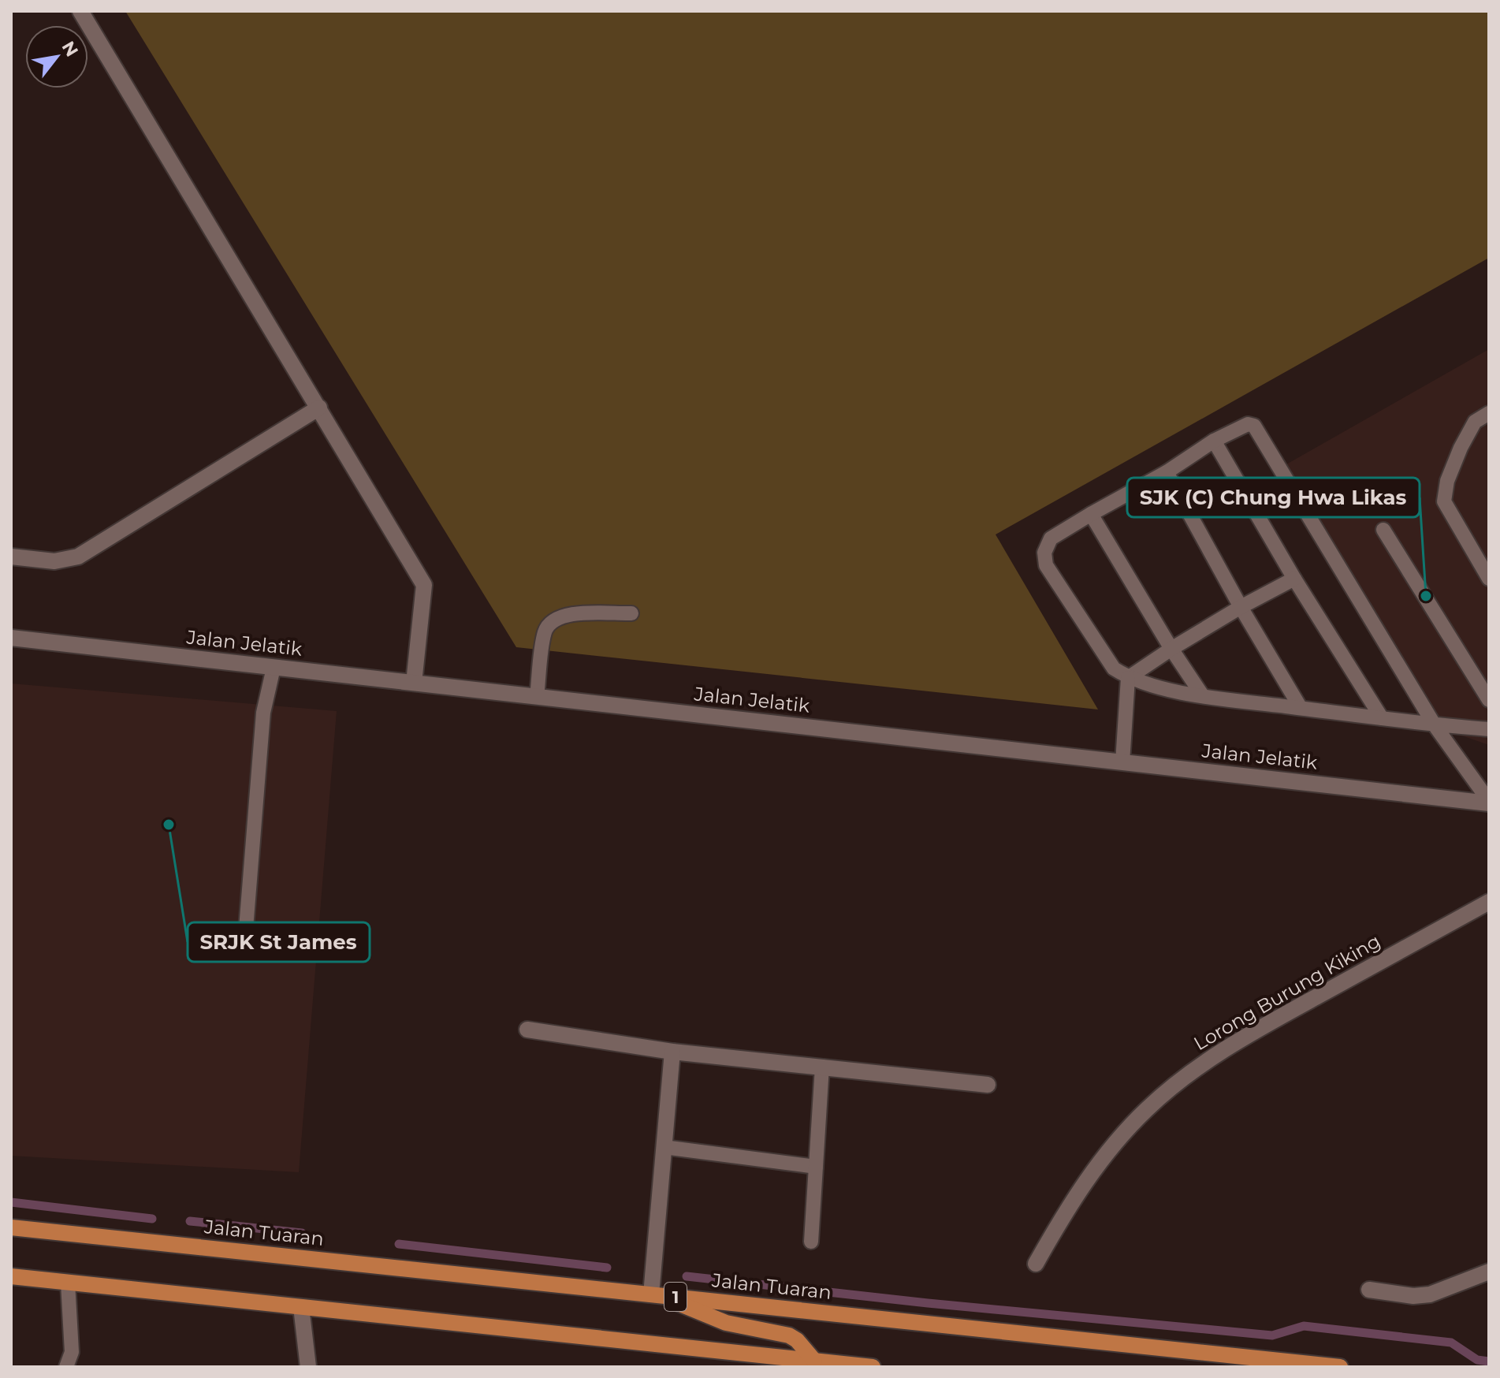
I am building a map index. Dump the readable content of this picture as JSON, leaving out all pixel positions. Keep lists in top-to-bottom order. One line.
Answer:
{"streets":{"main road":["Jalan Tuaran","1"],"street":["Jalan Jelatik","Lorong Burung Kiking"]},"places":["SJK (C) Chung Hwa Likas","SRJK St James"],"north":"top right"}
